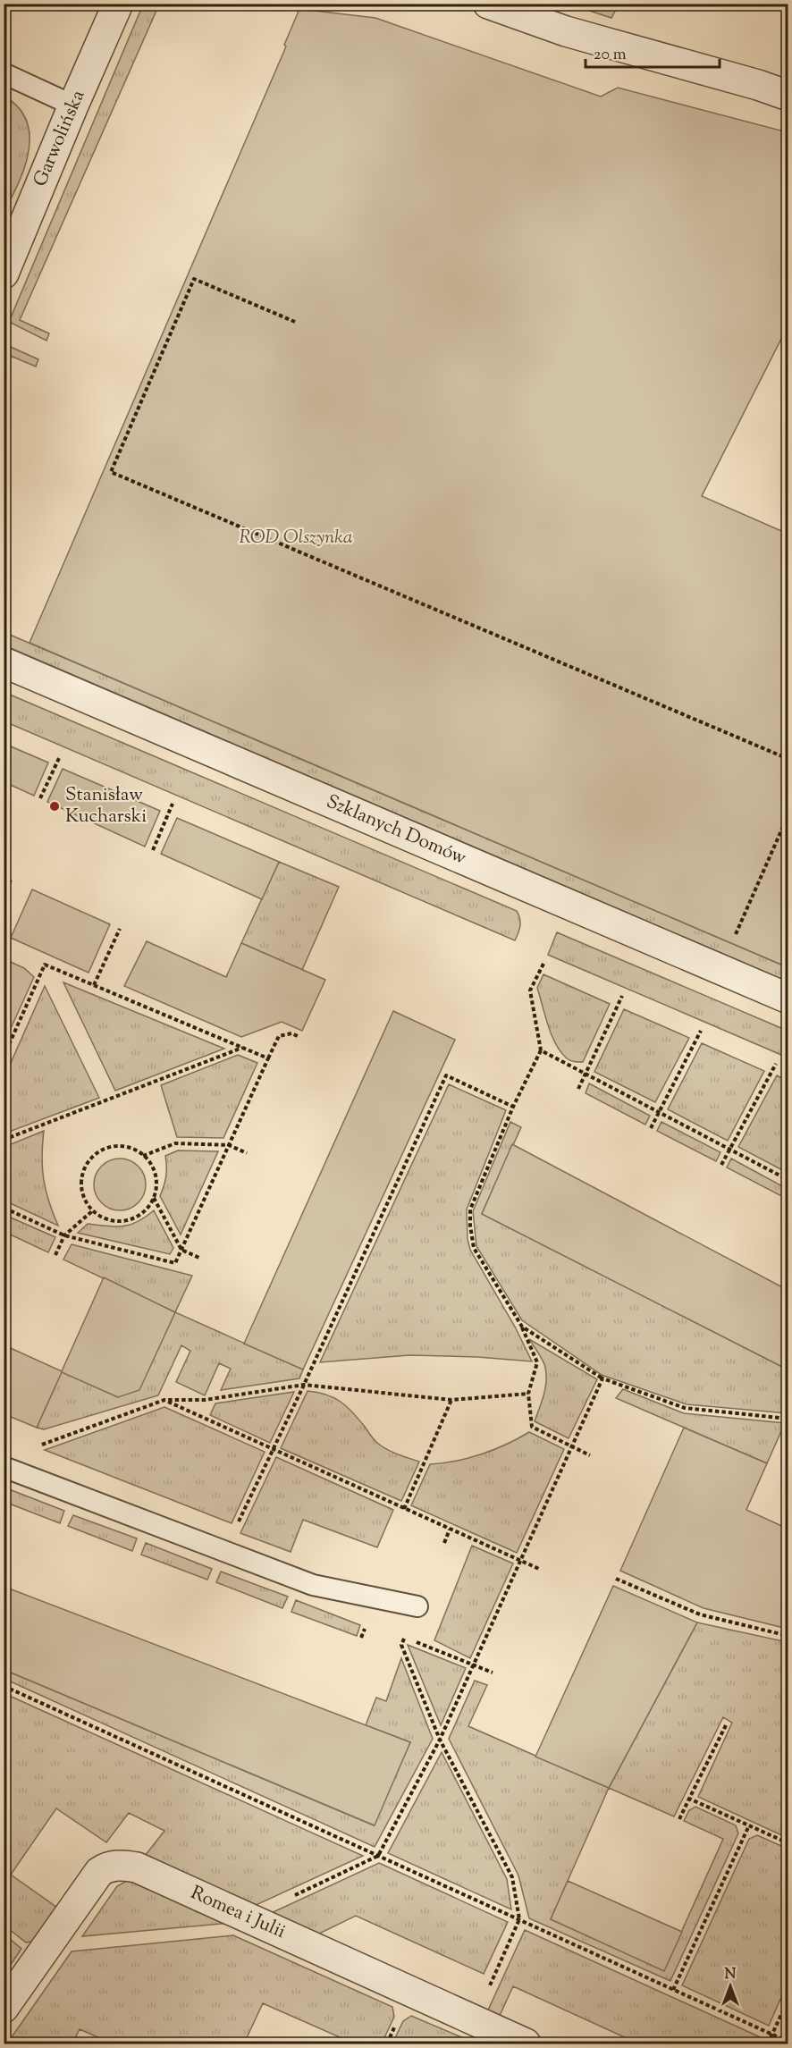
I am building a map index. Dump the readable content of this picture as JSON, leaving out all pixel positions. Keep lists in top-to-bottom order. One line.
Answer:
{"streets":{"street":["Garwolińska","Szklanych Domów","Romea i Julii"]},"parks":["ROD Olszynka"],"places":["Stanisław Kucharski"],"scale_bar":"20 m","north":"top"}
